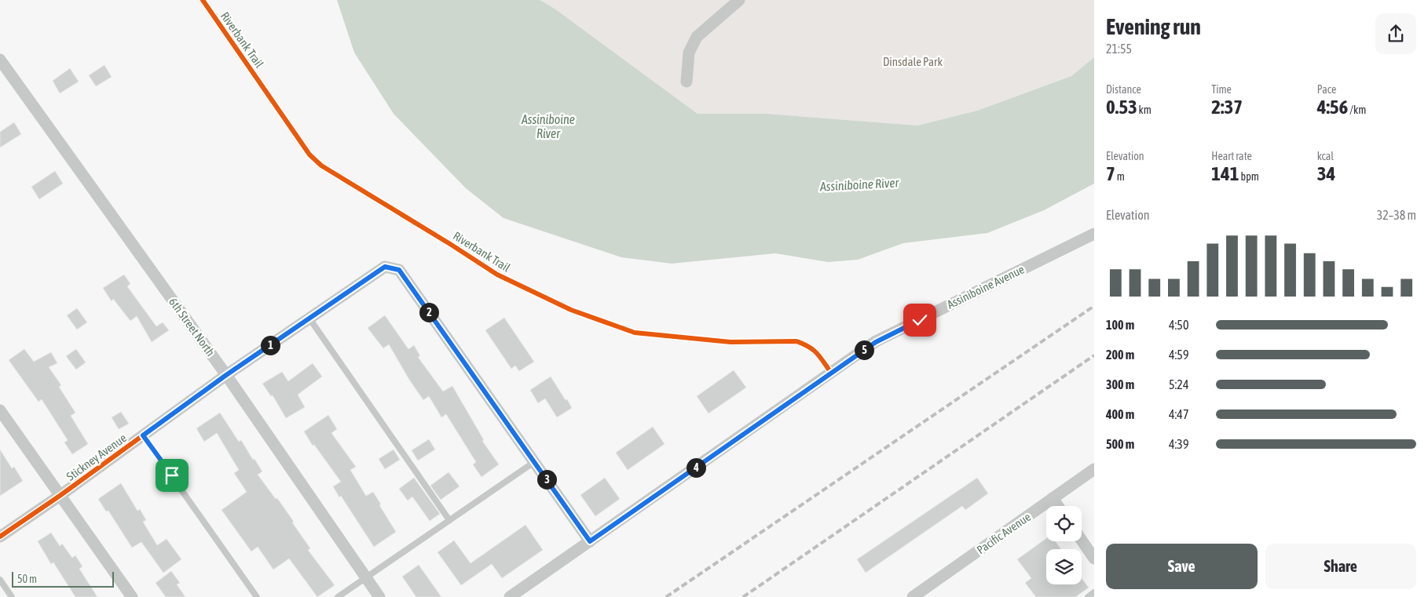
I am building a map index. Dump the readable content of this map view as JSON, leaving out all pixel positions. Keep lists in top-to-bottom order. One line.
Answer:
{"streets":{"street":["Assiniboine Avenue","6th Street North","Stickney Avenue","Pacific Avenue"],"cycle path":["Riverbank Trail"]},"crossings":[["6th Street North","Stickney Avenue"]],"water":["Assiniboine River"],"parks":["Dinsdale Park"],"scale_bar":"50 m","page":{"heading":["Evening run","21:55"],"stats":[["Distance","0.53 km"],["Time","2:37"],["Pace","4:56 /km"],["Elevation","7 m"],["Heart rate","141 bpm"],["kcal","34"]],"chart":["Elevation","32–38 m"],"pins":["2","1","5","4","3"],"list":[{"name":"100 m","note":"4:50"},{"name":"200 m","note":"4:59"},{"name":"300 m","note":"5:24"},{"name":"400 m","note":"4:47"},{"name":"500 m","note":"4:39"}],"buttons":["Save","Share"],"scale":"50 m"}}
